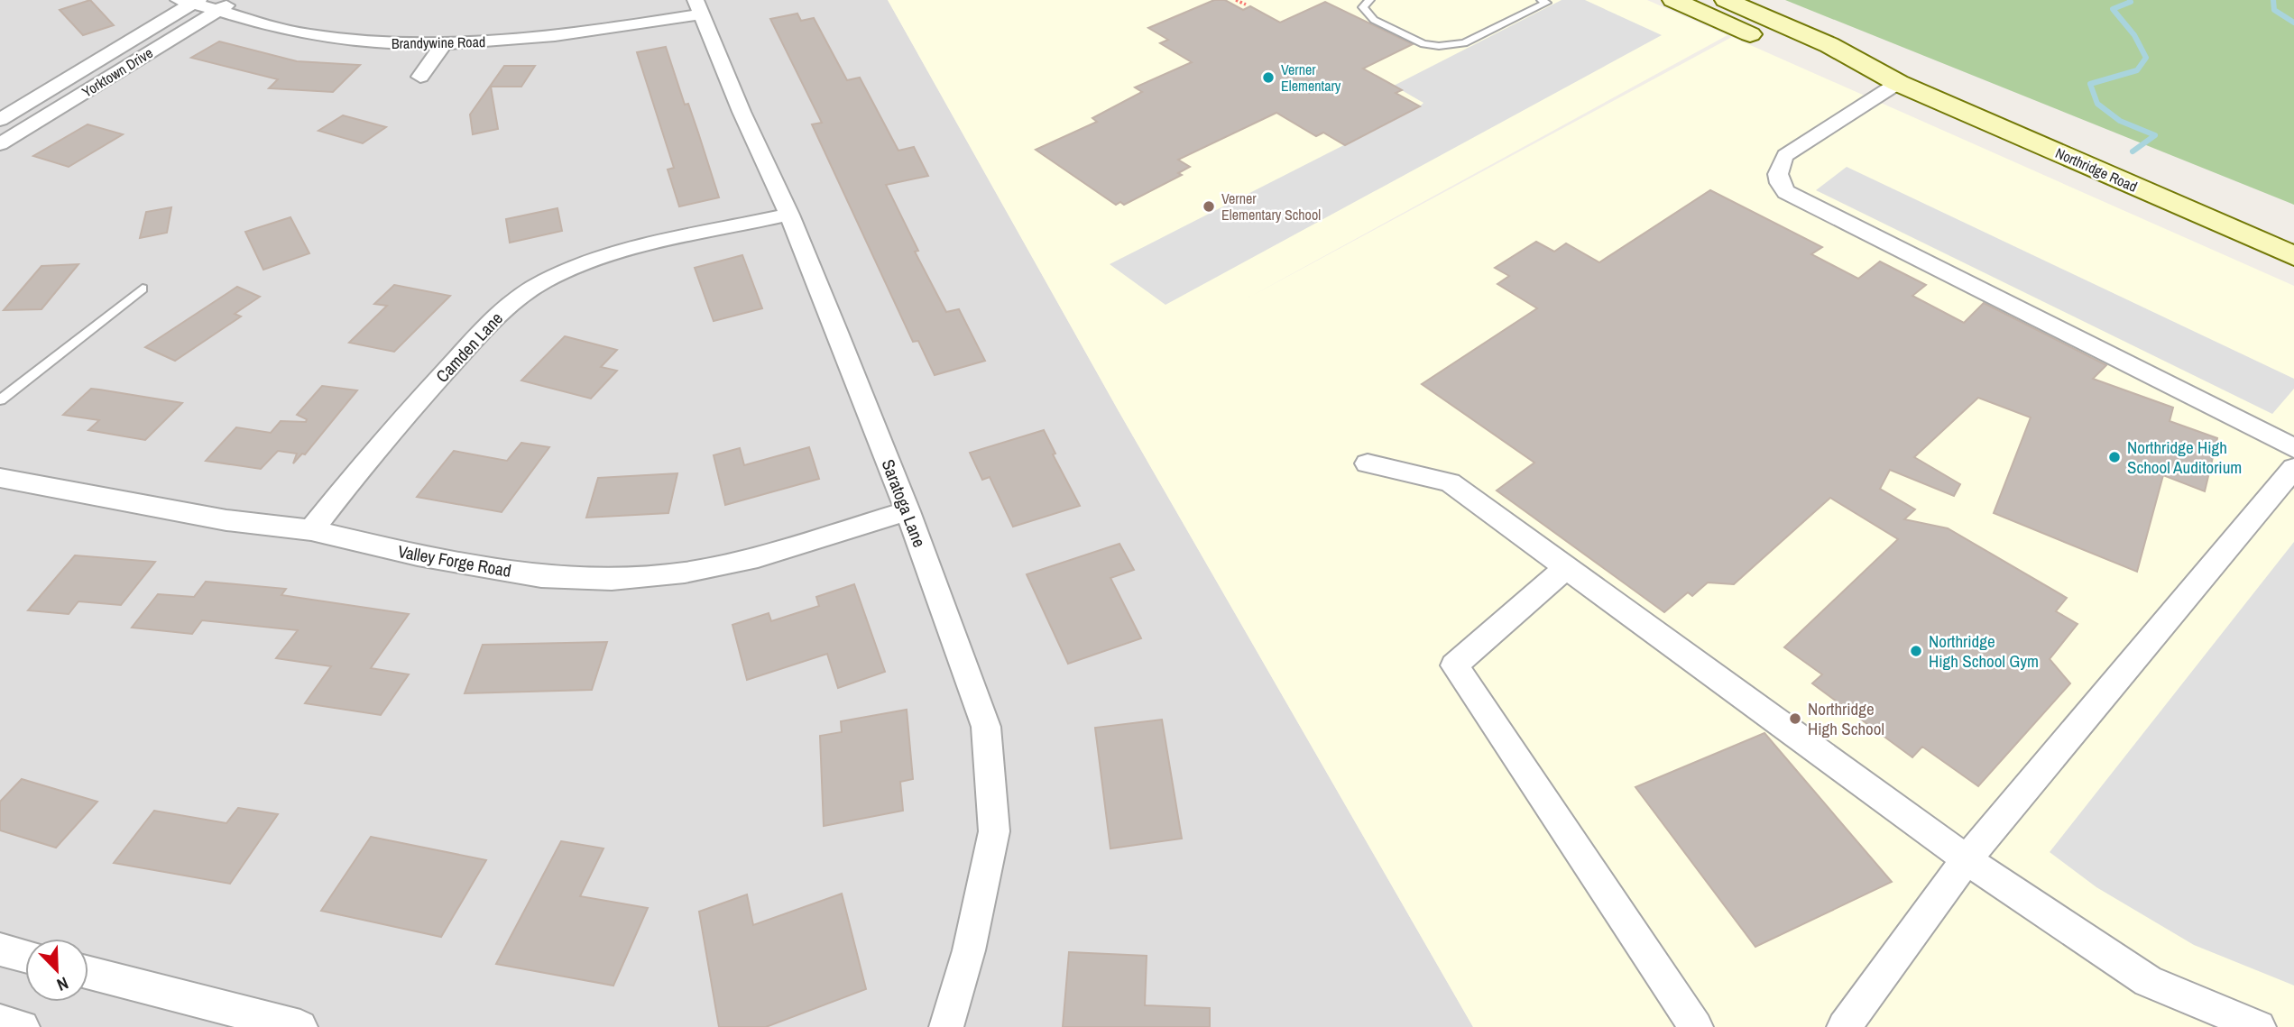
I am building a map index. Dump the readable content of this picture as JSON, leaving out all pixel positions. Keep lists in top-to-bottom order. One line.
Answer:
{"streets":{"main road":["Northridge Road"],"street":["Brandywine Road","Yorktown Drive","Camden Lane","Saratoga Lane","Valley Forge Road"]},"crossings":[["Brandywine Road","Yorktown Drive"],["Brandywine Road","Saratoga Lane"],["Camden Lane","Saratoga Lane"],["Camden Lane","Valley Forge Road"],["Saratoga Lane","Valley Forge Road"]],"places":["Verner Elementary","Verner Elementary School","Northridge High School Auditorium","Northridge High School Gym","Northridge High School"],"north":"bottom right"}
